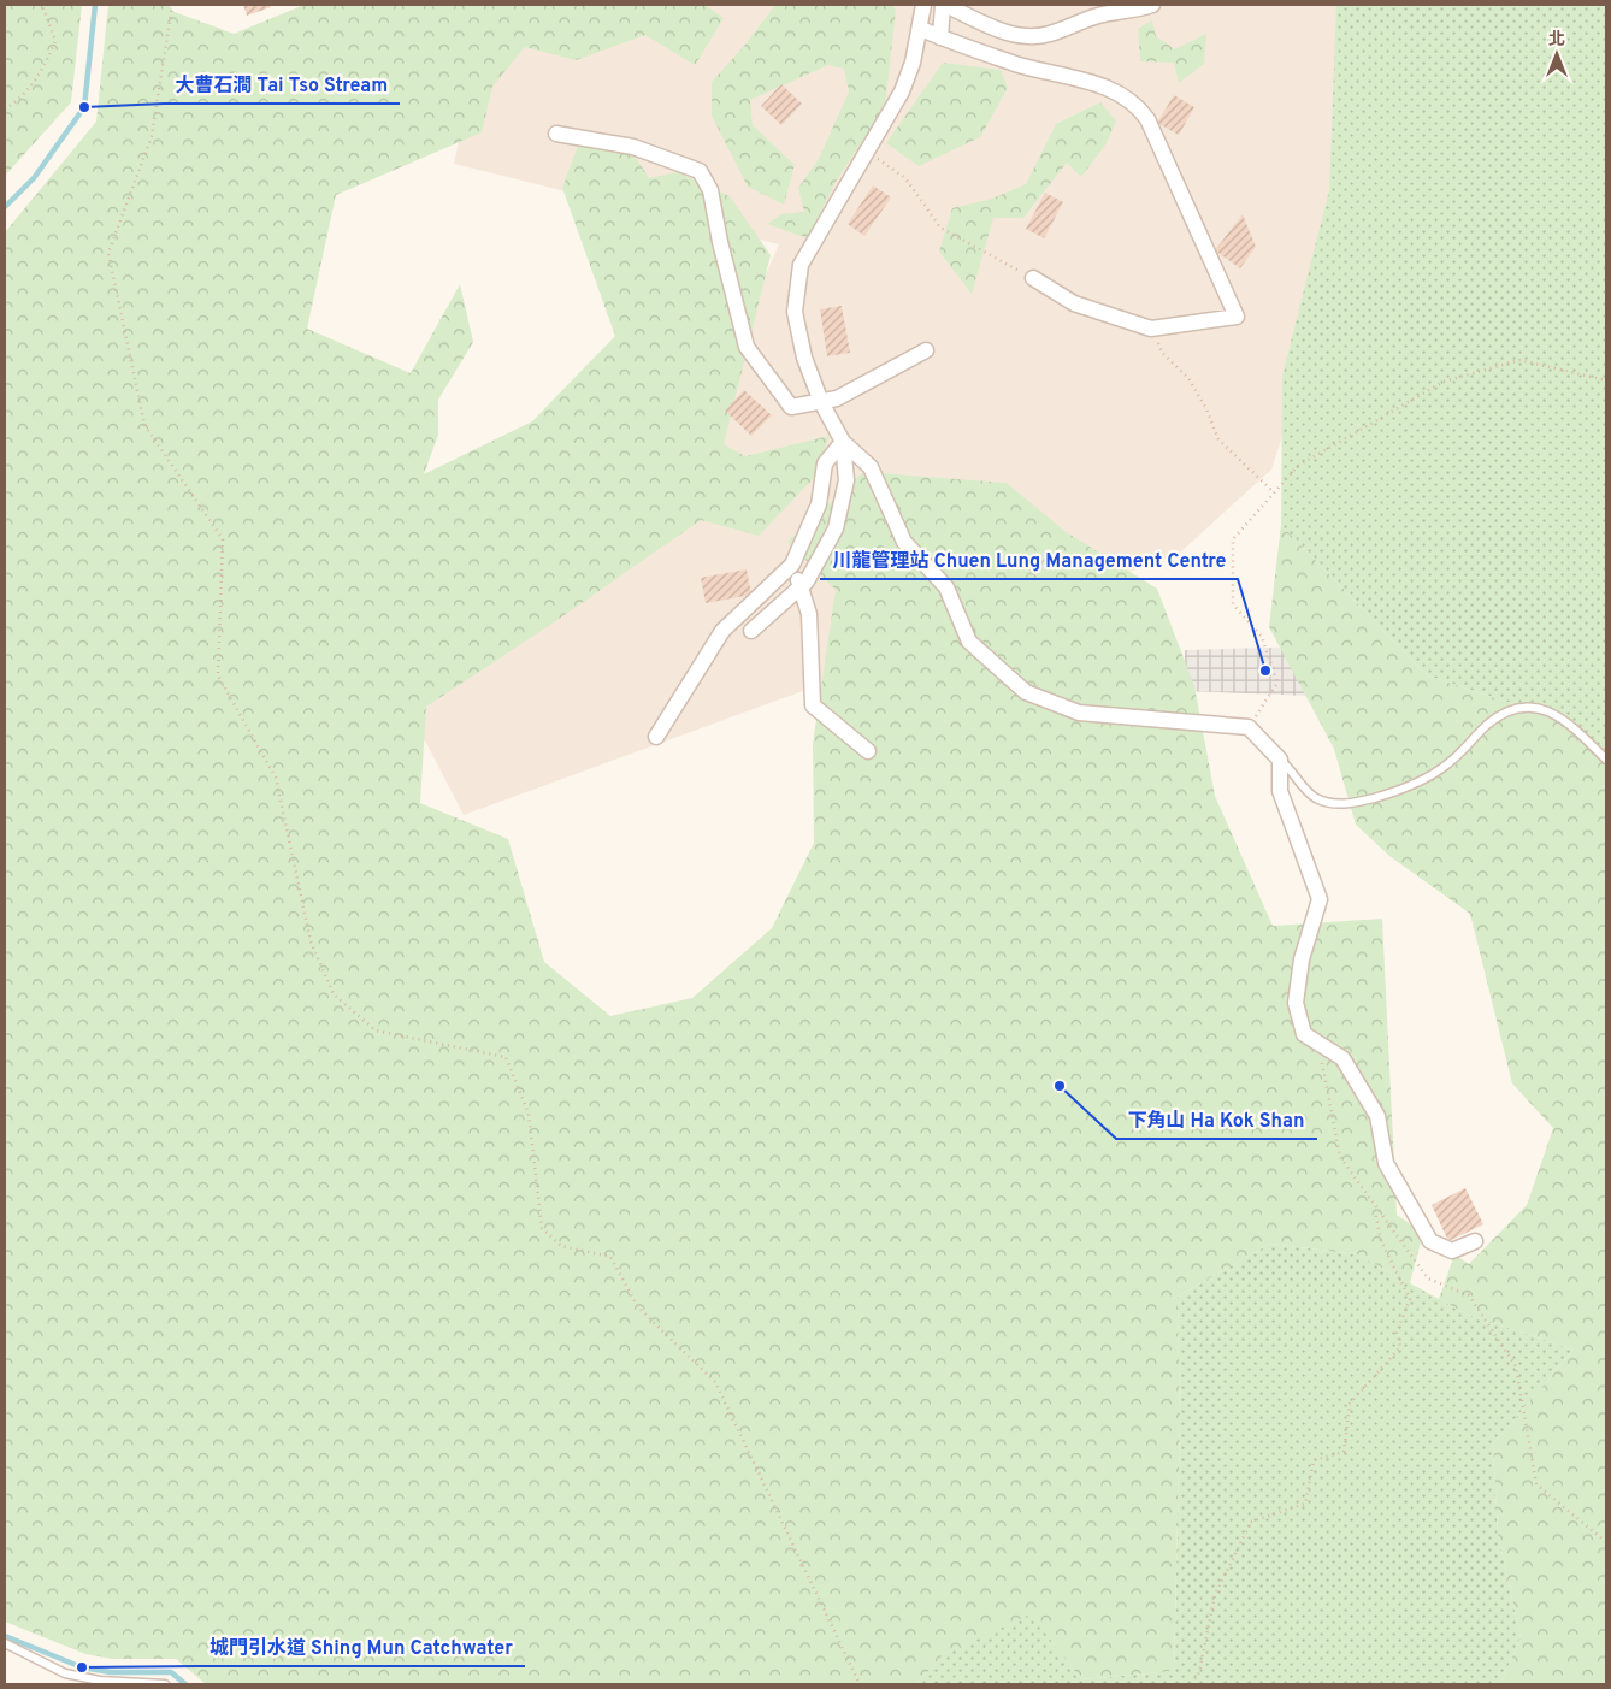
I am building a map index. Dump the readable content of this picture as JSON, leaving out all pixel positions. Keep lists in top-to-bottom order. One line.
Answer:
{"places":["大曹石澗 Tai Tso Stream","川龍管理站 Chuen Lung Management Centre","下角山 Ha Kok Shan","城門引水道 Shing Mun Catchwater"],"north":"top"}
